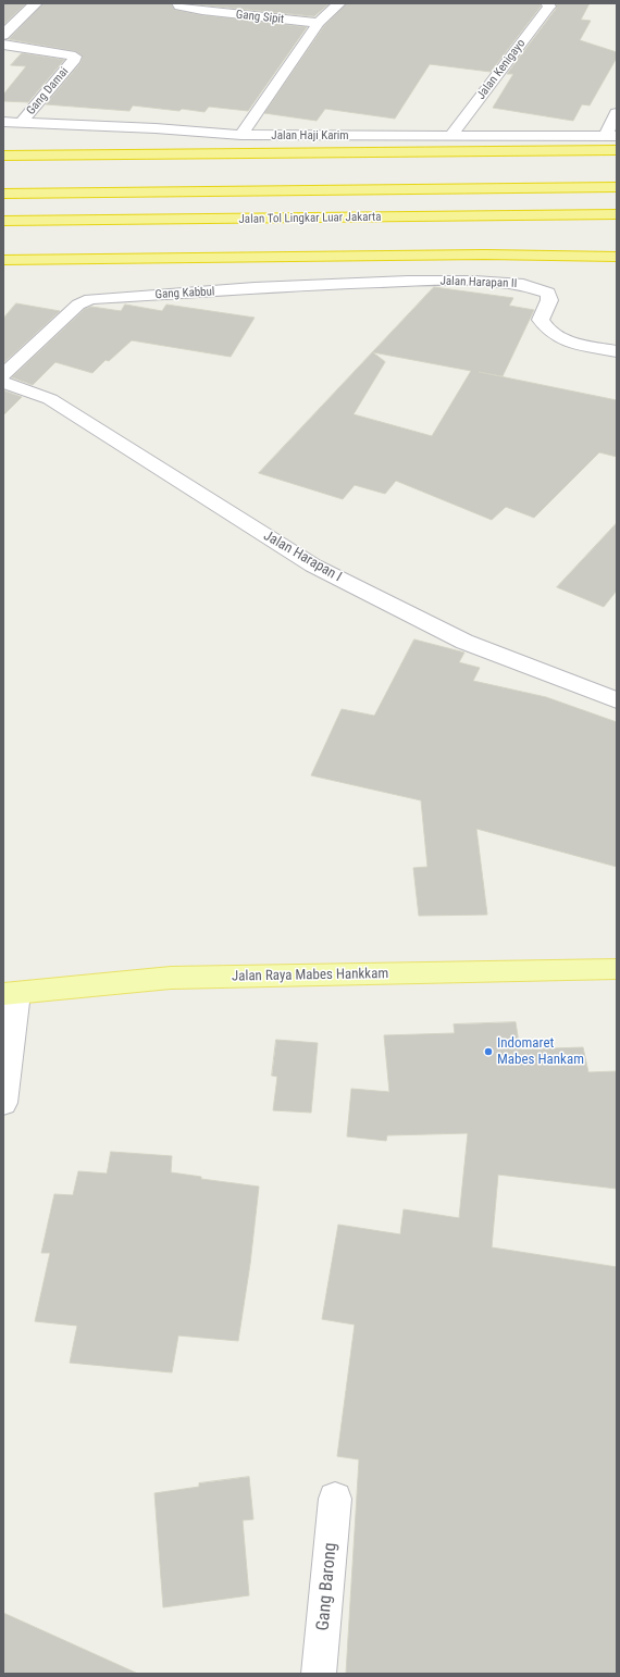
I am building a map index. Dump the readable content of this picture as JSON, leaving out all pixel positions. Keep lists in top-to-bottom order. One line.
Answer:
{"streets":{"highway":["Jalan Tol Lingkar Luar Jakarta"],"main road":["Jalan Raya Mabes Hankkam"],"street":["Gang Sipit","Jalan Kenigayo","Gang Damai","Jalan Haji Karim","Jalan Harapan II","Gang Kabbul","Jalan Harapan I","Gang Barong"]},"crossings":[["Jalan Kenigayo","Jalan Haji Karim"],["Gang Damai","Jalan Haji Karim"],["Jalan Harapan II","Gang Kabbul"]],"places":["Indomaret Mabes Hankam"]}
